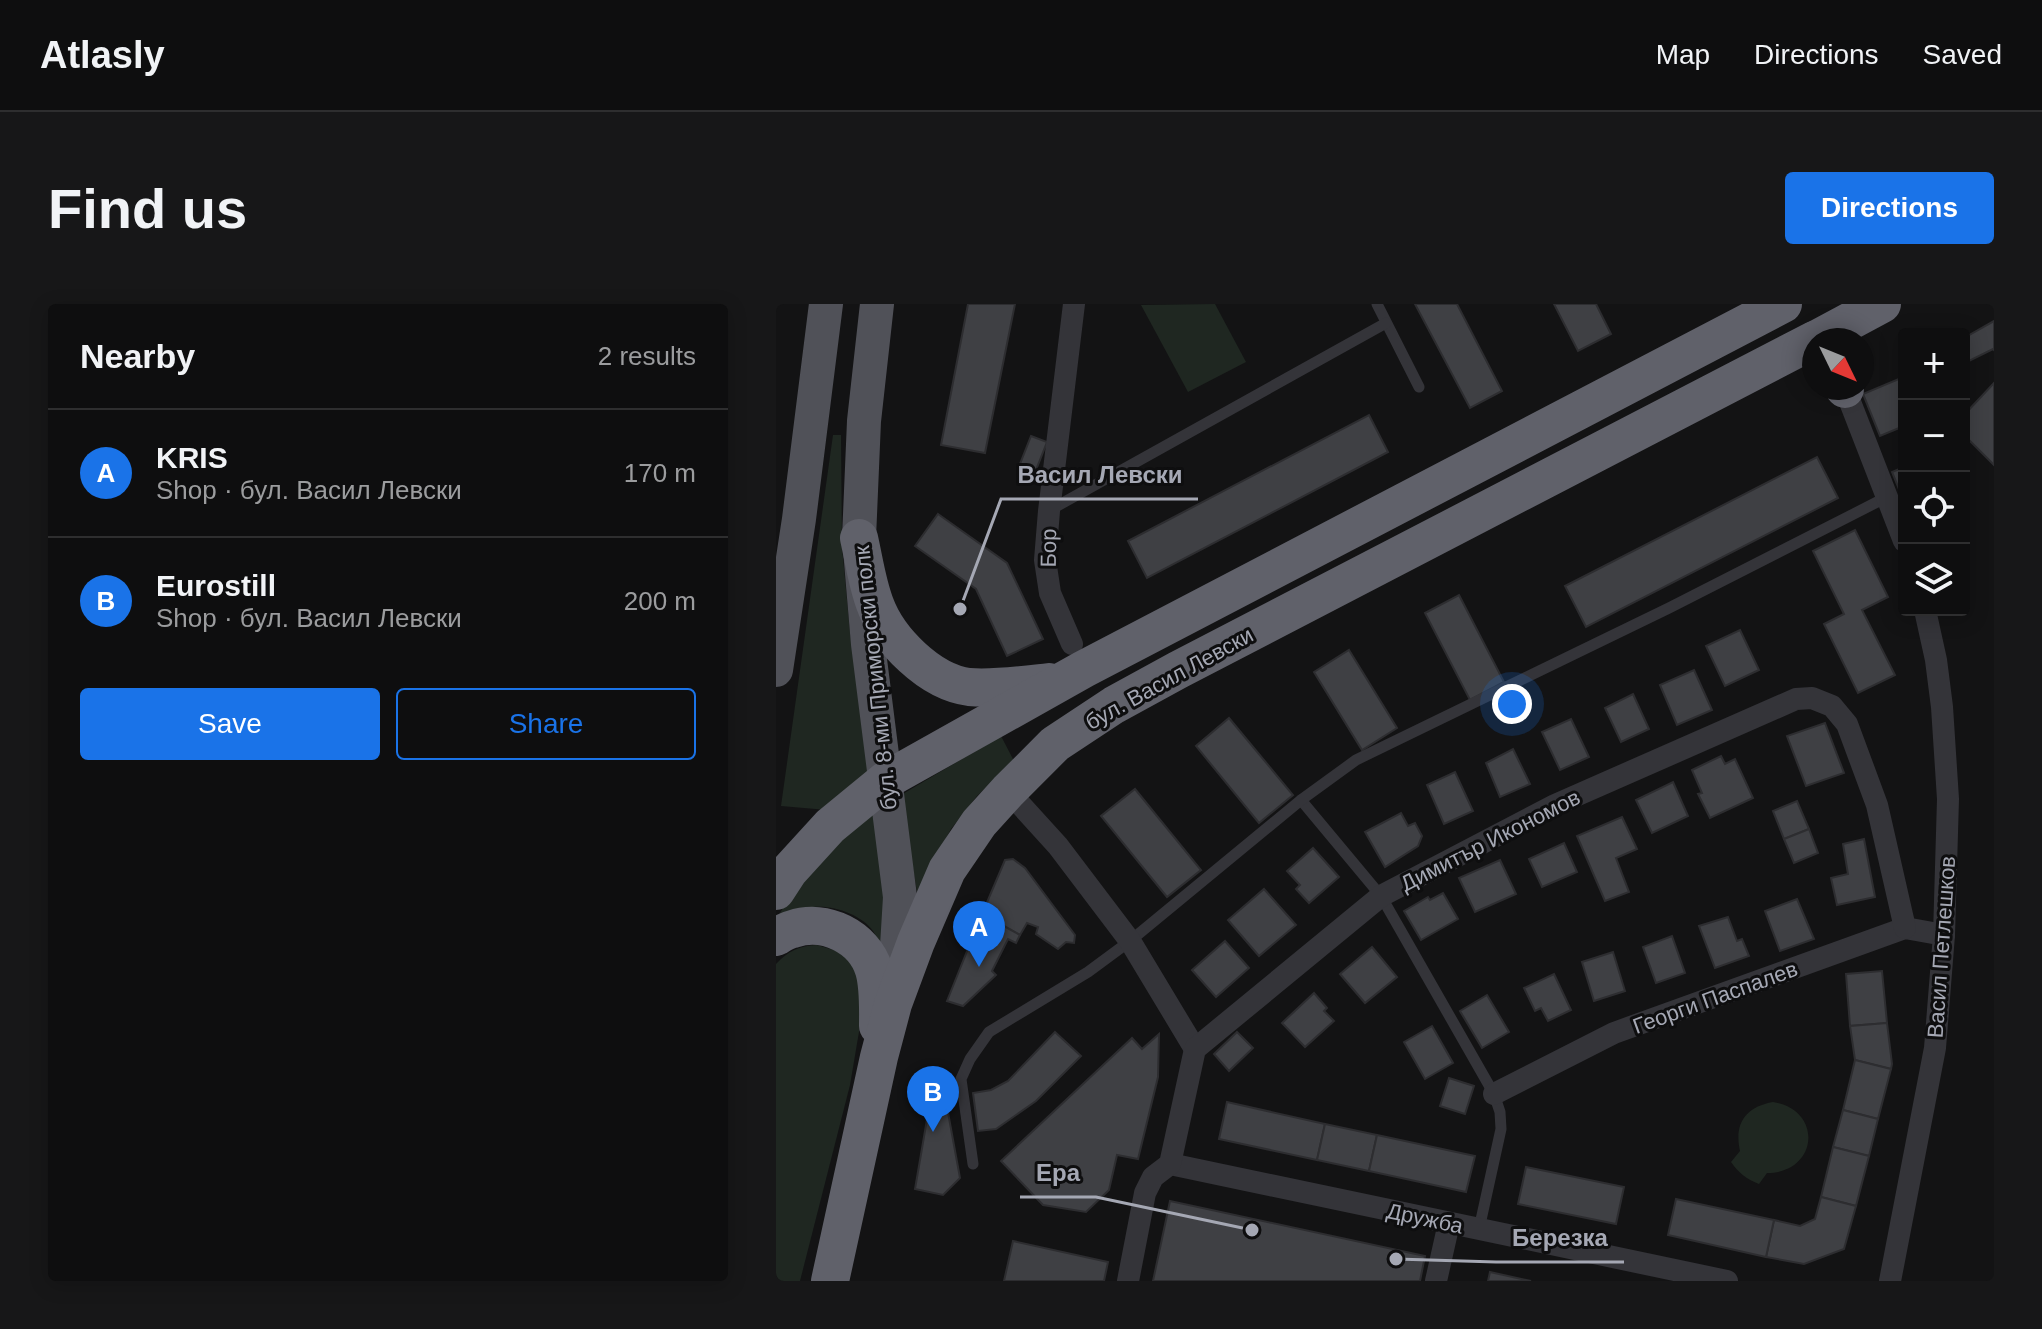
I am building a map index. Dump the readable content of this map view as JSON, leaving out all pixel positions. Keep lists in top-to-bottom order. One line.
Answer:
{"streets":{"highway":["бул. Васил Левски"],"main road":["бул. 8-ми Приморски полк"],"street":["Бор","Димитър Икономов","Васил Петлешков","Георги Паспалев","Дружба"]},"crossings":[["Бор","бул. Васил Левски"],["бул. 8-ми Приморски полк","бул. Васил Левски"],["Димитър Икономов","Георги Паспалев"]],"places":["Васил Левски","Ера","Березка"],"north":"bottom right","page":{"header":"Atlasly","nav":["Map","Directions","Saved"],"buttons":["Directions",["Save","Share"]],"title":"Find us","heading":["Nearby","2 results"],"map_buttons":["+","−"],"list":[{"mark":"A","name":"KRIS","note":"Shop · бул. Васил Левски","value":"170 m"},{"mark":"B","name":"Eurostill","note":"Shop · бул. Васил Левски","value":"200 m"}],"pins":["A","B"]}}
